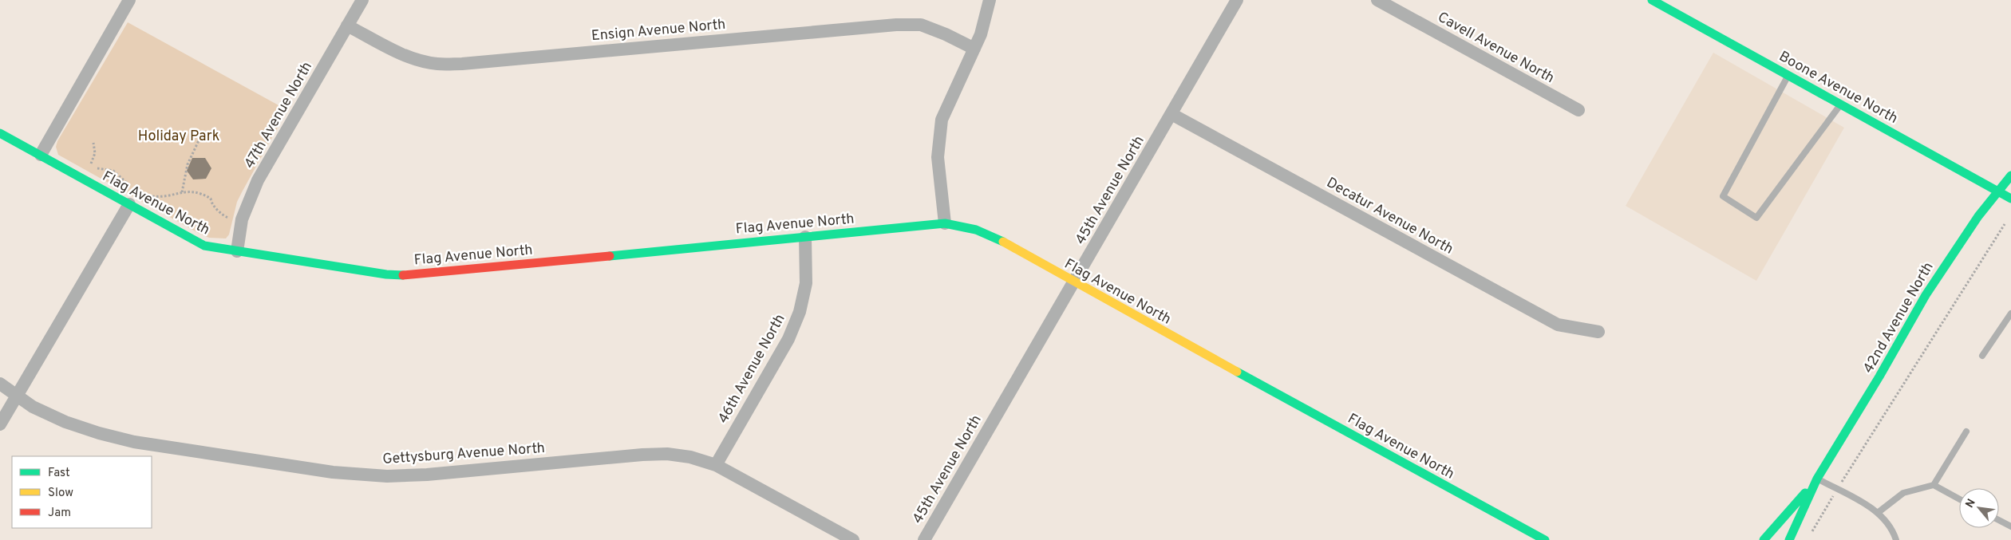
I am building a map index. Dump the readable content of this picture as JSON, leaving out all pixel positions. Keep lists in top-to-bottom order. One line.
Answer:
{"streets":{"street":["Ensign Avenue North","Cavell Avenue North","Boone Avenue North","47th Avenue North","45th Avenue North","Flag Avenue North","Decatur Avenue North","42nd Avenue North","46th Avenue North","Gettysburg Avenue North"]},"crossings":[["Ensign Avenue North","47th Avenue North"],["Boone Avenue North","42nd Avenue North"],["47th Avenue North","Flag Avenue North"],["45th Avenue North","Flag Avenue North"],["45th Avenue North","Decatur Avenue North"],["Flag Avenue North","46th Avenue North"],["46th Avenue North","Gettysburg Avenue North"]],"parks":["Holiday Park"],"legend":["Fast","Slow","Jam"],"north":"top left"}
